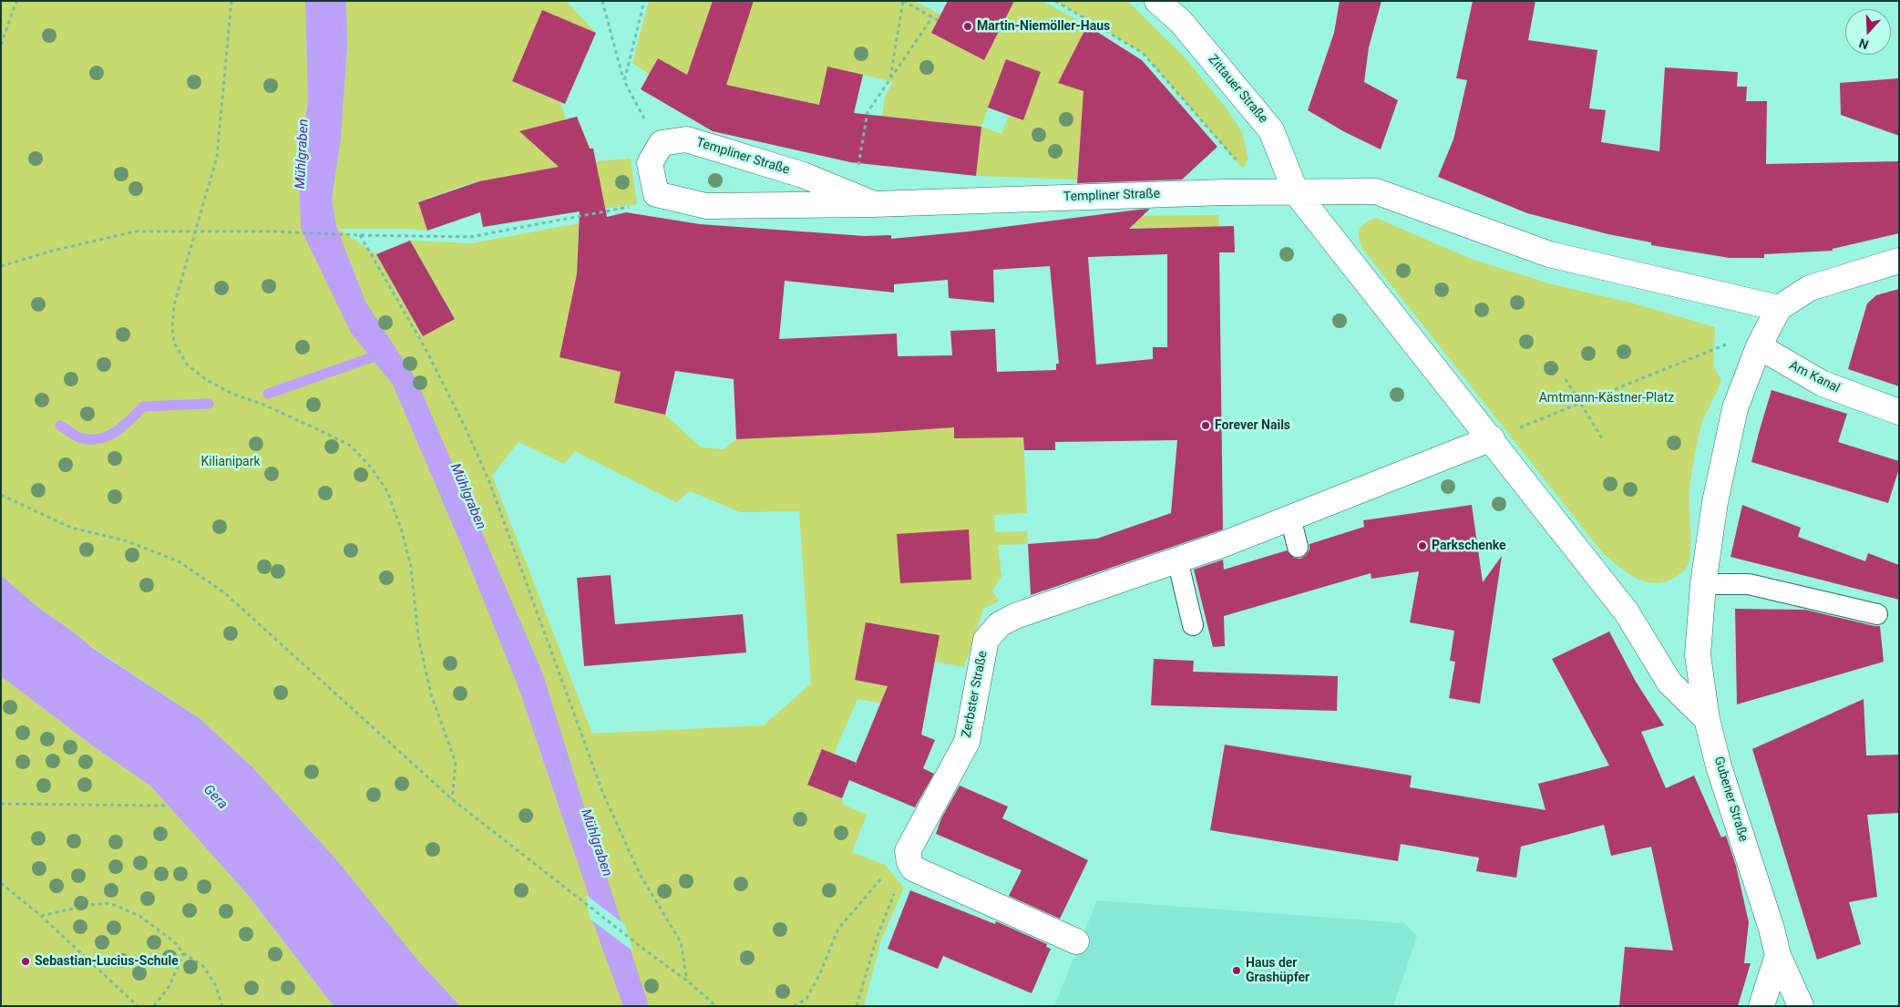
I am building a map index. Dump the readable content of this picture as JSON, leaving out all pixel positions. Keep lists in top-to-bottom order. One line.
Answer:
{"streets":{"street":["Zittauer Straße","Templiner Straße","Am Kanal","Zerbster Straße","Gubener Straße"]},"crossings":[["Zittauer Straße","Templiner Straße"]],"water":["Mühlgraben","Gera"],"parks":["Amtmann-Kästner-Platz","Kilianipark"],"places":["Martin-Niemöller-Haus","Forever Nails","Parkschenke","Sebastian-Lucius-Schule","Haus der Grashüpfer"],"north":"bottom"}
